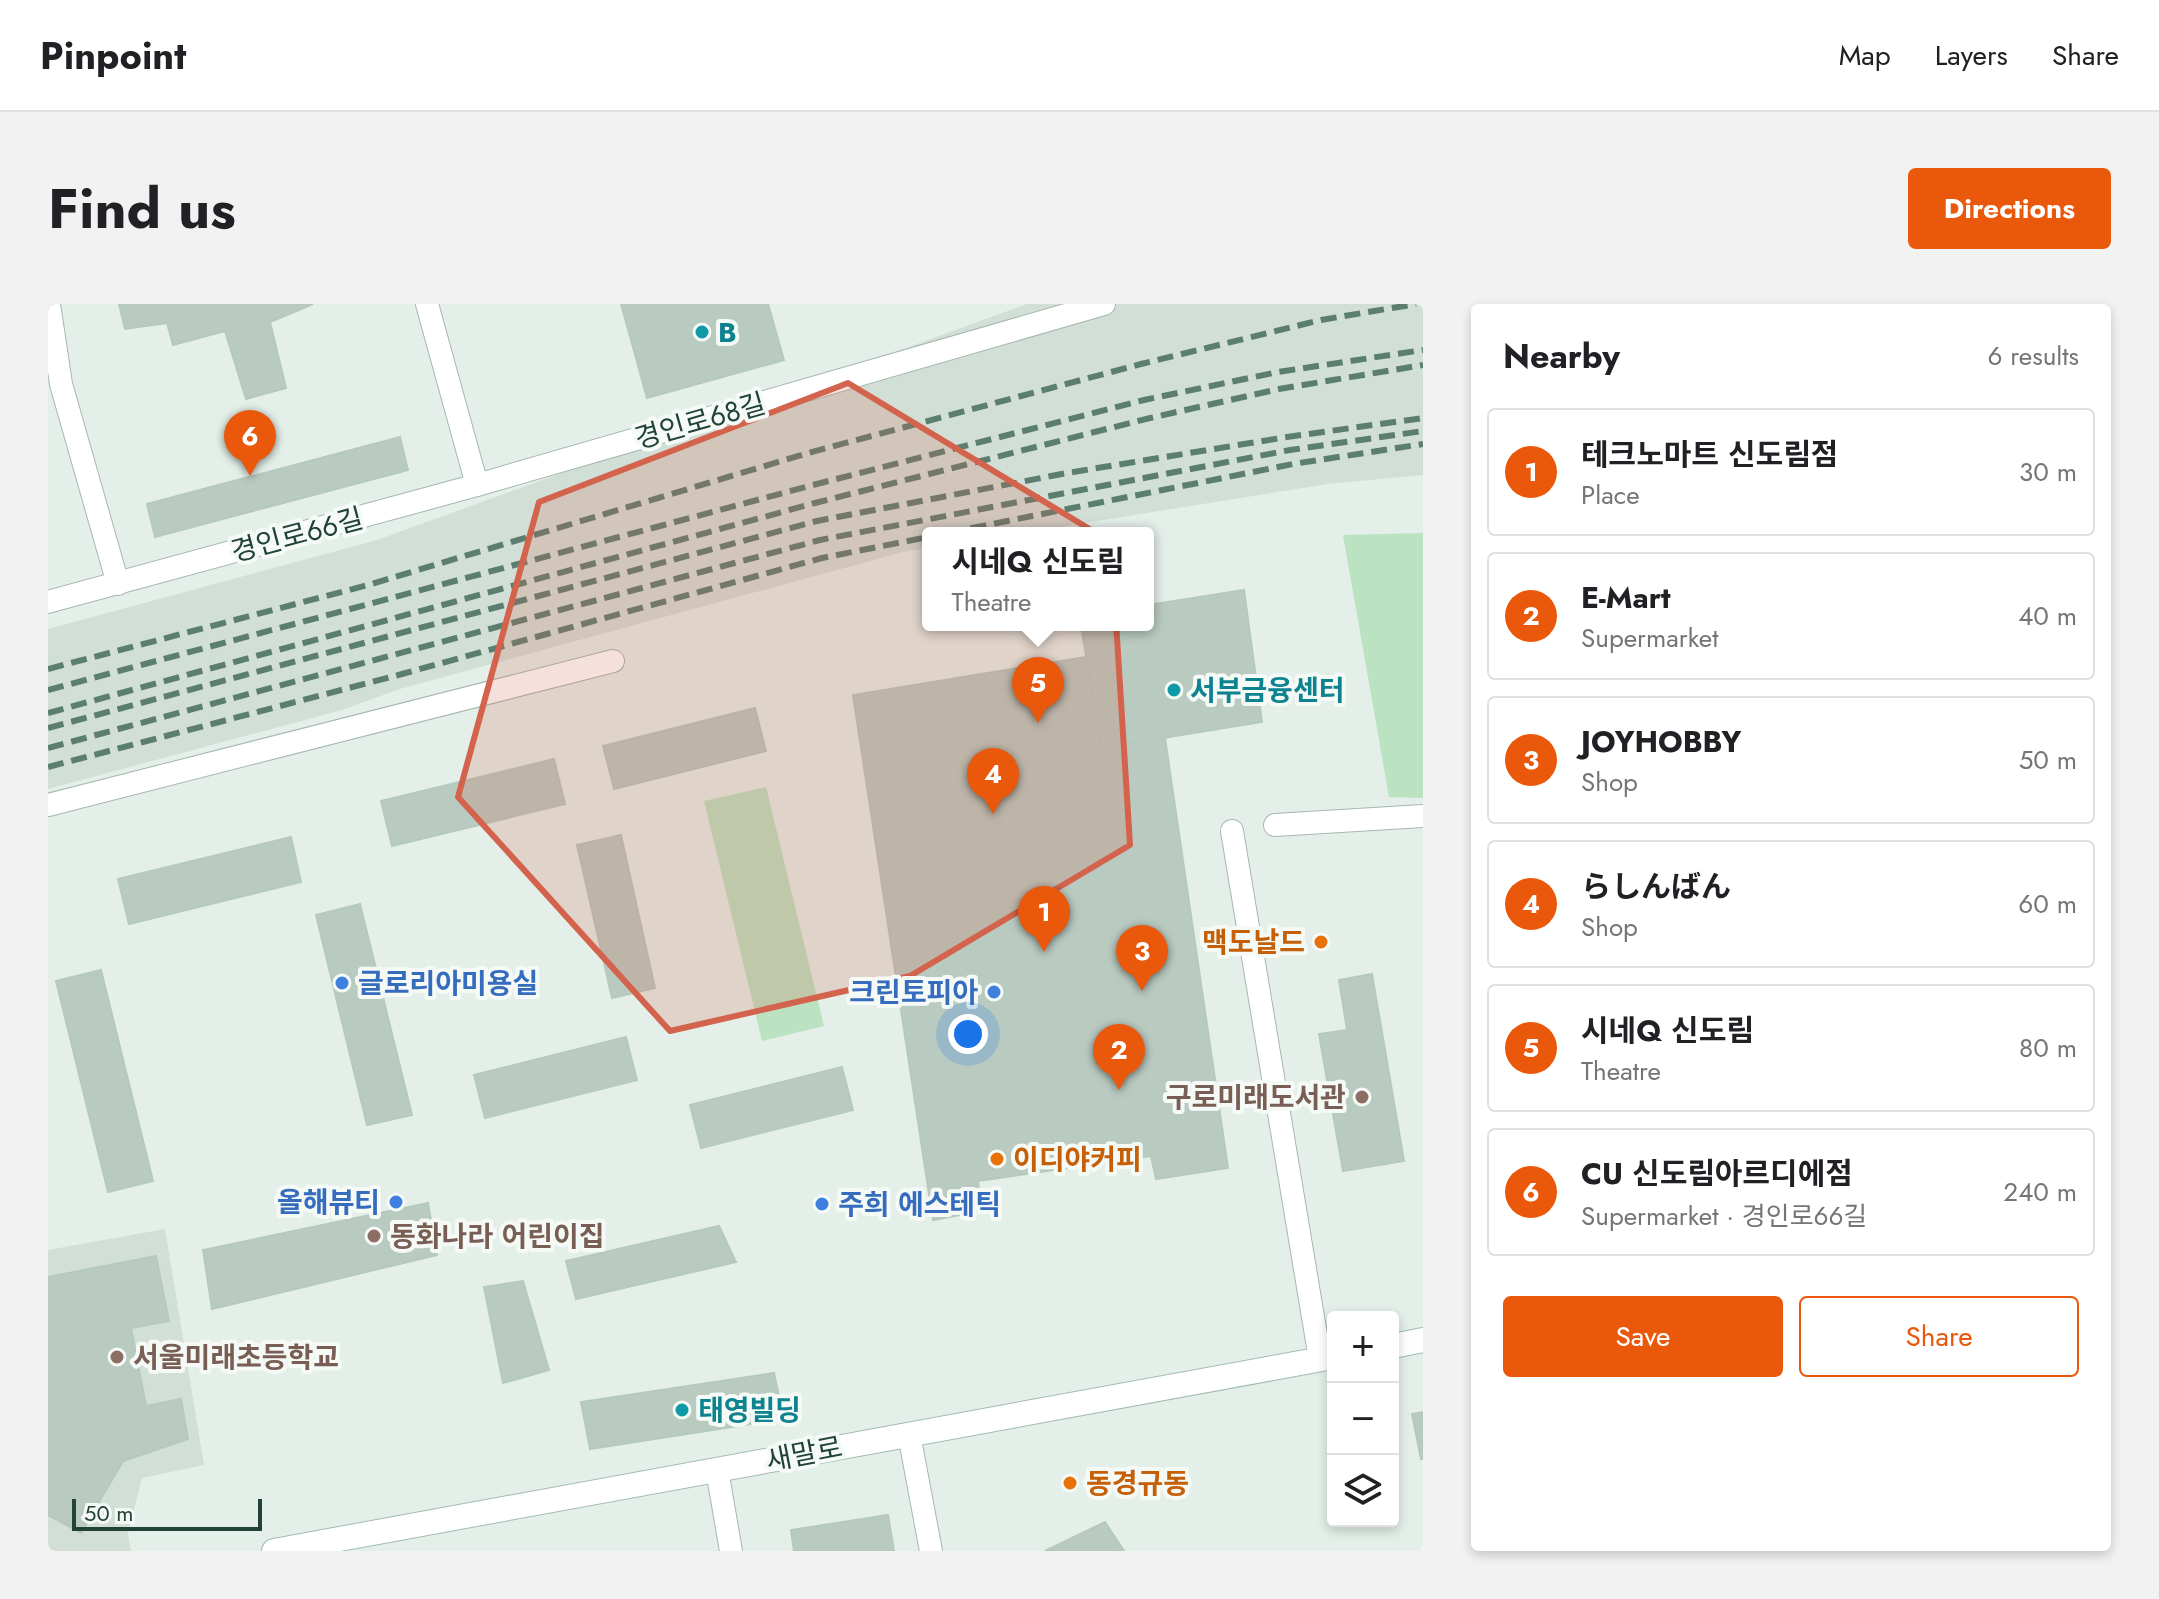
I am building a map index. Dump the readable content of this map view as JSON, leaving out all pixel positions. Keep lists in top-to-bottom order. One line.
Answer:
{"streets":{"street":["경인로68길","경인로66길","새말로"]},"crossings":[["경인로68길","경인로66길"]],"places":["B","서부금융센터","맥도날드","글로리아미용실","크린토피아","구로미래도서관","이디야커피","올해뷰티","주희 에스테틱","동화나라 어린이집","서울미래초등학교","태영빌딩","동경규동"],"scale_bar":"50 m","page":{"header":"Pinpoint","nav":["Map","Layers","Share"],"title":"Find us","buttons":["Directions",["Save","Share"]],"heading":["Nearby","6 results"],"list":[{"mark":"1","name":"테크노마트 신도림점","note":"Place","value":"30 m"},{"mark":"2","name":"E-Mart","note":"Supermarket","value":"40 m"},{"mark":"3","name":"JOYHOBBY","note":"Shop","value":"50 m"},{"mark":"4","name":"らしんばん","note":"Shop","value":"60 m"},{"mark":"5","name":"시네Q 신도림","note":"Theatre","value":"80 m"},{"mark":"6","name":"CU 신도림아르디에점","note":"Supermarket · 경인로66길","value":"240 m"}],"pins":["6","5","4","1","3","2"],"popup":["시네Q 신도림","Theatre"],"map_buttons":["+","−"],"scale":"50 m"}}
